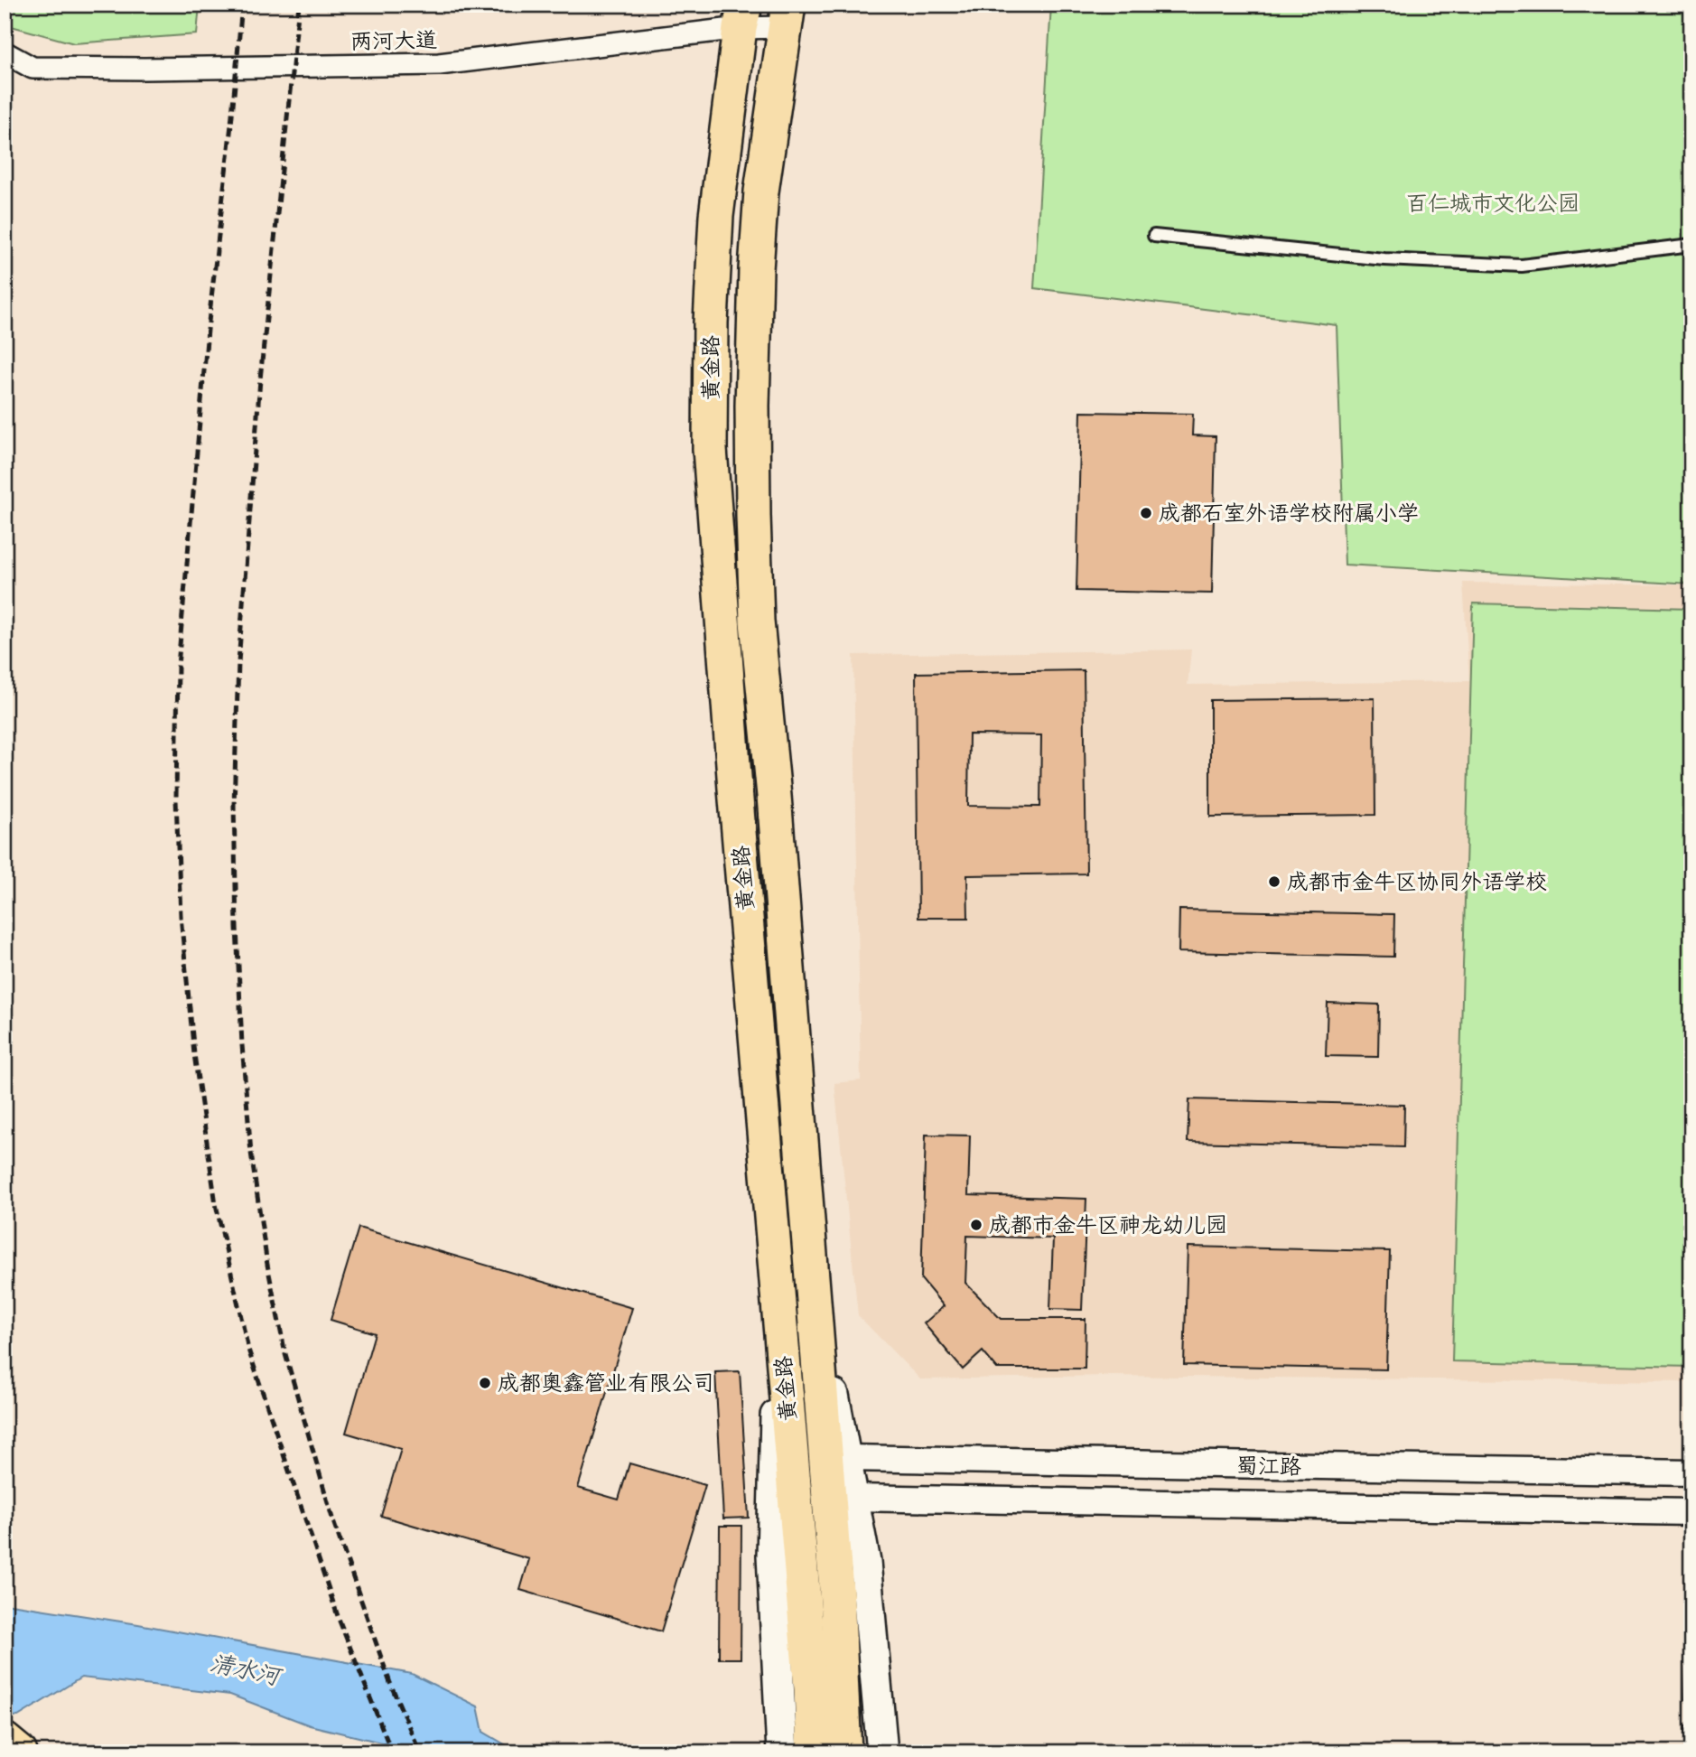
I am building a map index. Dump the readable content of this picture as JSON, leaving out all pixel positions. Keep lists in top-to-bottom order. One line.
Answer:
{"streets":{"main road":["黄金路"],"street":["两河大道","蜀江路"]},"crossings":[["两河大道","黄金路"]],"water":["清水河"],"parks":["百仁城市文化公园"],"places":["成都石室外语学校附属小学","成都市金牛区协同外语学校","成都市金牛区神龙幼儿园","成都奥鑫管业有限公司"]}
